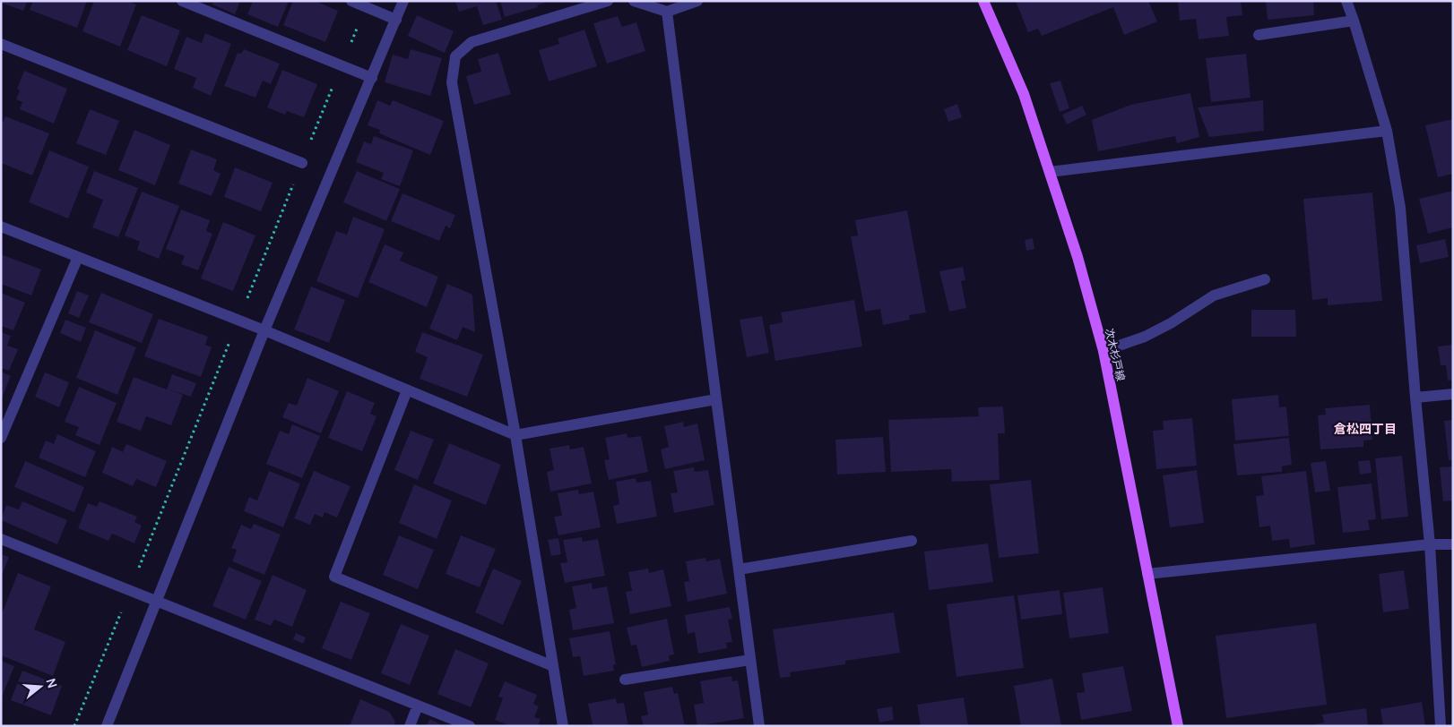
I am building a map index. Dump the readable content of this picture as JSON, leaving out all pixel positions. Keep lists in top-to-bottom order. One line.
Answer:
{"streets":{"main road":["次木杉戸線"]},"districts":["倉松四丁目"],"north":"right"}
